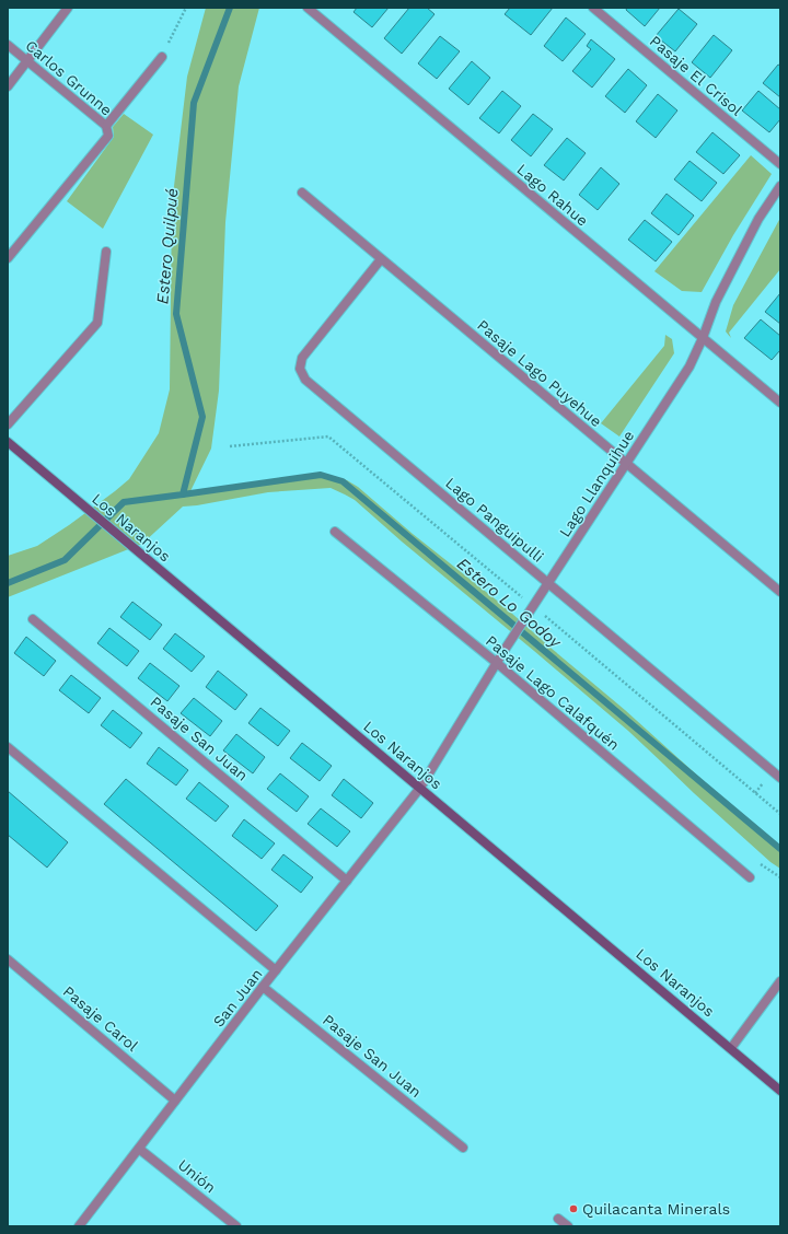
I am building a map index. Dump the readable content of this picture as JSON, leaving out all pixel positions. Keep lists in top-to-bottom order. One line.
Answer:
{"streets":{"street":["Pasaje El Crisol","Carlos Grunne","Lago Rahue","Pasaje Lago Puyehue","Lago Llanquihue","Lago Panguipulli","Los Naranjos","Pasaje Lago Calafquén","Pasaje San Juan","San Juan","Pasaje Carol","Unión"]},"crossings":[["Lago Rahue","Lago Llanquihue"],["Pasaje Lago Puyehue","Lago Llanquihue"],["Pasaje Lago Puyehue","Lago Panguipulli"],["Lago Llanquihue","Lago Panguipulli"],["Lago Llanquihue","Los Naranjos"],["Lago Llanquihue","Pasaje Lago Calafquén"],["Lago Llanquihue","San Juan"],["Los Naranjos","San Juan"],["Pasaje San Juan","San Juan"],["San Juan","Pasaje Carol"],["San Juan","Unión"]],"water":["Estero Quilpué","Estero Lo Godoy"],"places":["Quilacanta Minerals"]}
